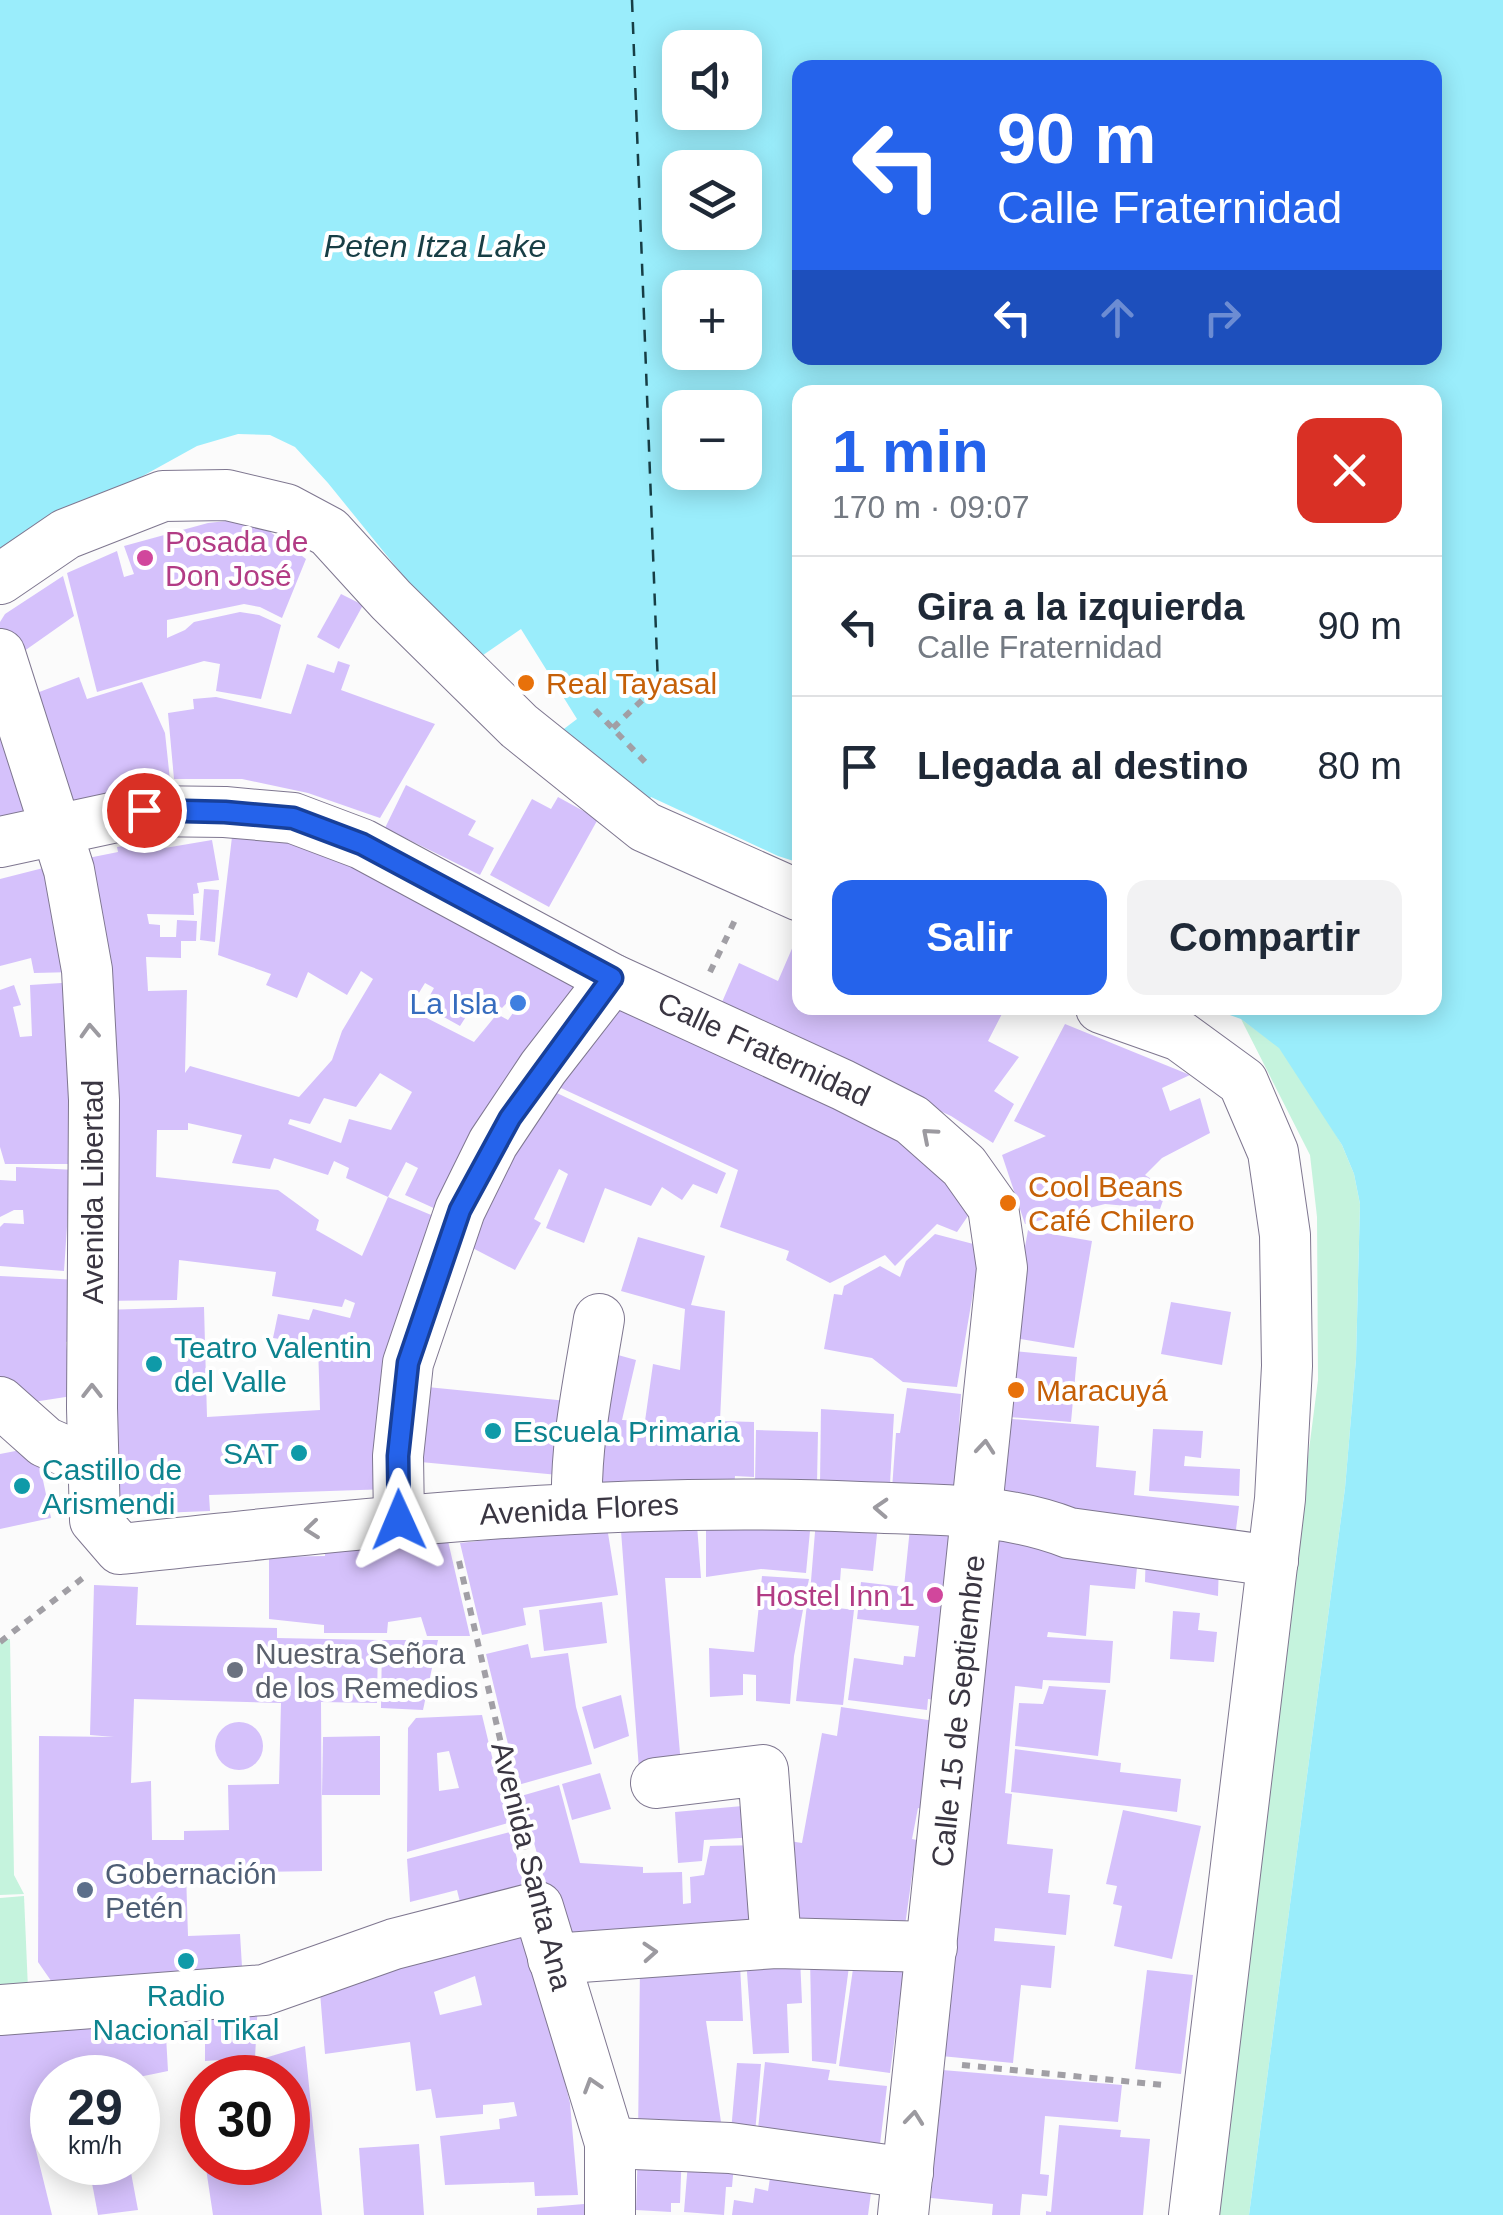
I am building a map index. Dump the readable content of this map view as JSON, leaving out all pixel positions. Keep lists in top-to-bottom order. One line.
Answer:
{"streets":{"street":["Calle Fraternidad","Avenida Libertad","Avenida Flores","Calle 15 de Septiembre","Avenida Santa Ana"]},"crossings":[["Calle Fraternidad","Avenida Libertad"],["Calle Fraternidad","Calle 15 de Septiembre"],["Avenida Libertad","Avenida Flores"],["Avenida Flores","Calle 15 de Septiembre"],["Avenida Flores","Avenida Santa Ana"]],"one_way":["Avenida Libertad"],"water":["Peten Itza Lake"],"places":["Posada de Don José","Real Tayasal","La Isla","Cool Beans Café Chilero","Teatro Valentin del Valle","Maracuyá","Escuela Primaria","SAT","Castillo de Arismendi","Hostel Inn 1","Nuestra Señora de los Remedios","Gobernación Petén","Radio Nacional Tikal"],"page":{"map_buttons":["+","−"],"turn":["90 m","Calle Fraternidad"],"heading":["1 min","170 m · 09:07"],"list":[{"name":"Gira a la izquierda","note":"Calle Fraternidad","value":"90 m"},{"name":"Llegada al destino","value":"80 m"}],"buttons":["Salir","Compartir"],"speed":"29 km/h","limit":"30"}}
